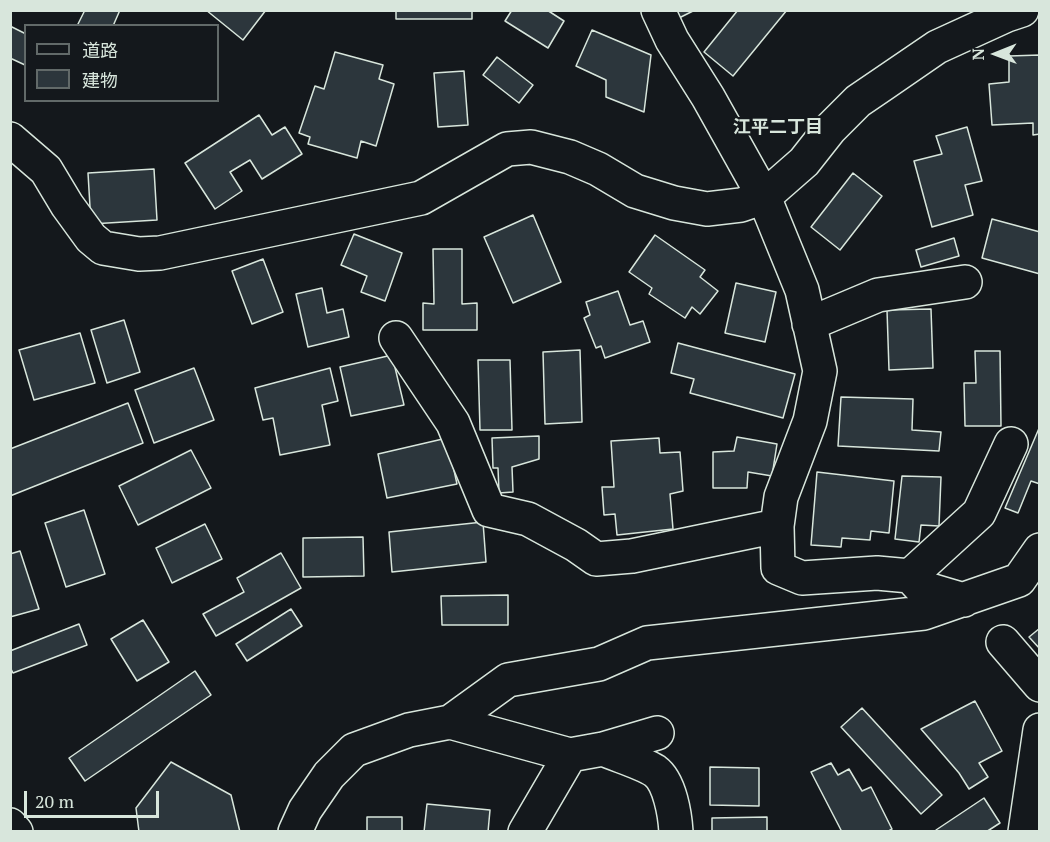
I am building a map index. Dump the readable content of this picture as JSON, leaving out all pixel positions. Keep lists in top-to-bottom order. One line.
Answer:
{"districts":["江平二丁目"],"legend":["道路","建物"],"scale_bar":"20 m","north":"left"}
